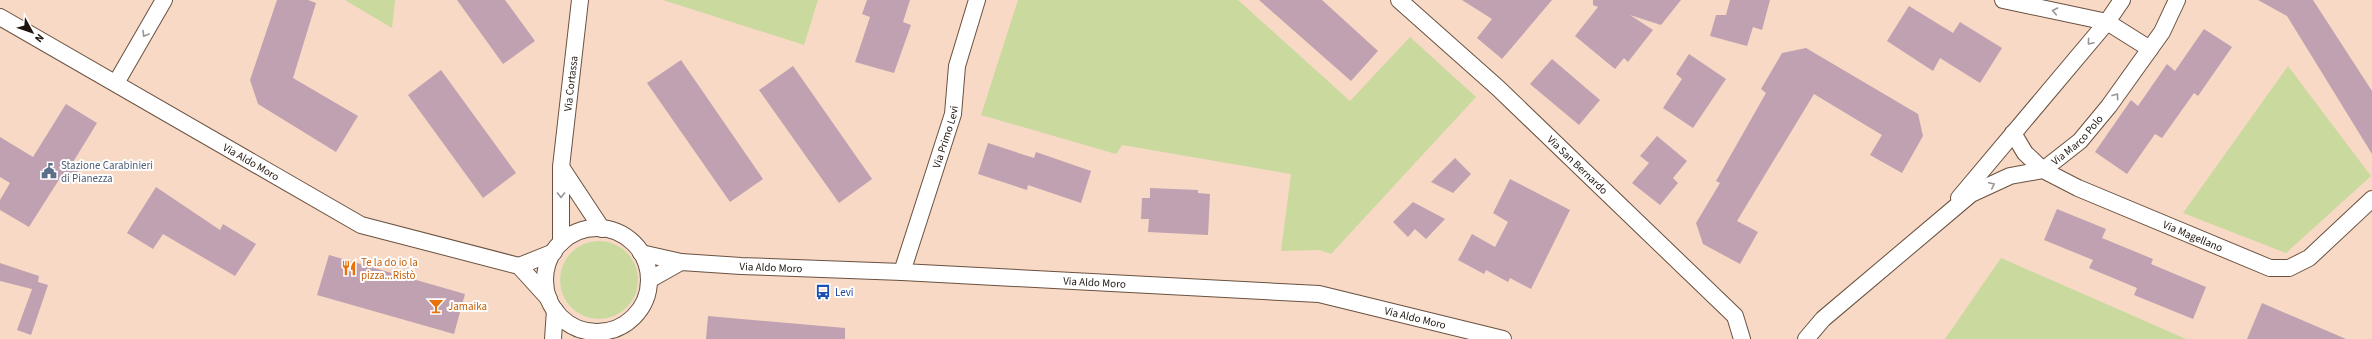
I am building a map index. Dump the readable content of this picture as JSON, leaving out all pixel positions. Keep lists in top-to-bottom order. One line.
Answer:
{"streets":{"street":["Via Cortassa","Via Primo Levi","Via Marco Polo","Via Aldo Moro","Via San Bernardo","Via Magellano"]},"crossings":[["Via Cortassa","Via Aldo Moro"],["Via Primo Levi","Via Aldo Moro"],["Via Marco Polo","Via Magellano"]],"places":{"public building":["Stazione Carabinieri di Pianezza"],"restaurant":["Te la do io la pizza...Ristò"],"bus stop":["Levi"],"bar":["Jamaika"]},"north":"bottom right"}
